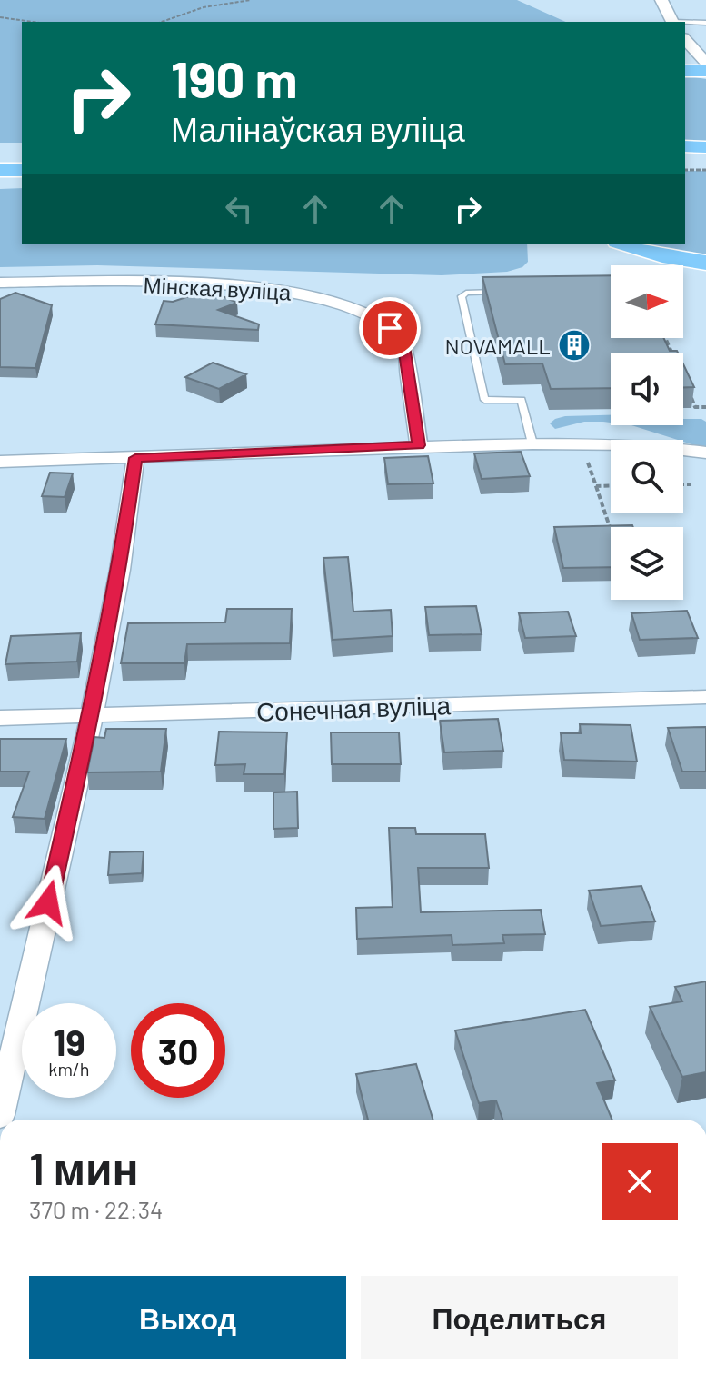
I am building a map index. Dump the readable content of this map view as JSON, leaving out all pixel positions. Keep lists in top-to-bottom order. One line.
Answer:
{"streets":{"street":["Мінская вуліца","Сонечная вуліца"]},"places":{"building":["NOVAMALL"]},"north":"right","page":{"turn":["190 m","Малінаўская вуліца"],"speed":"19 km/h","limit":"30","heading":["1 мин","370 m · 22:34"],"buttons":["Выход","Поделиться"]}}
